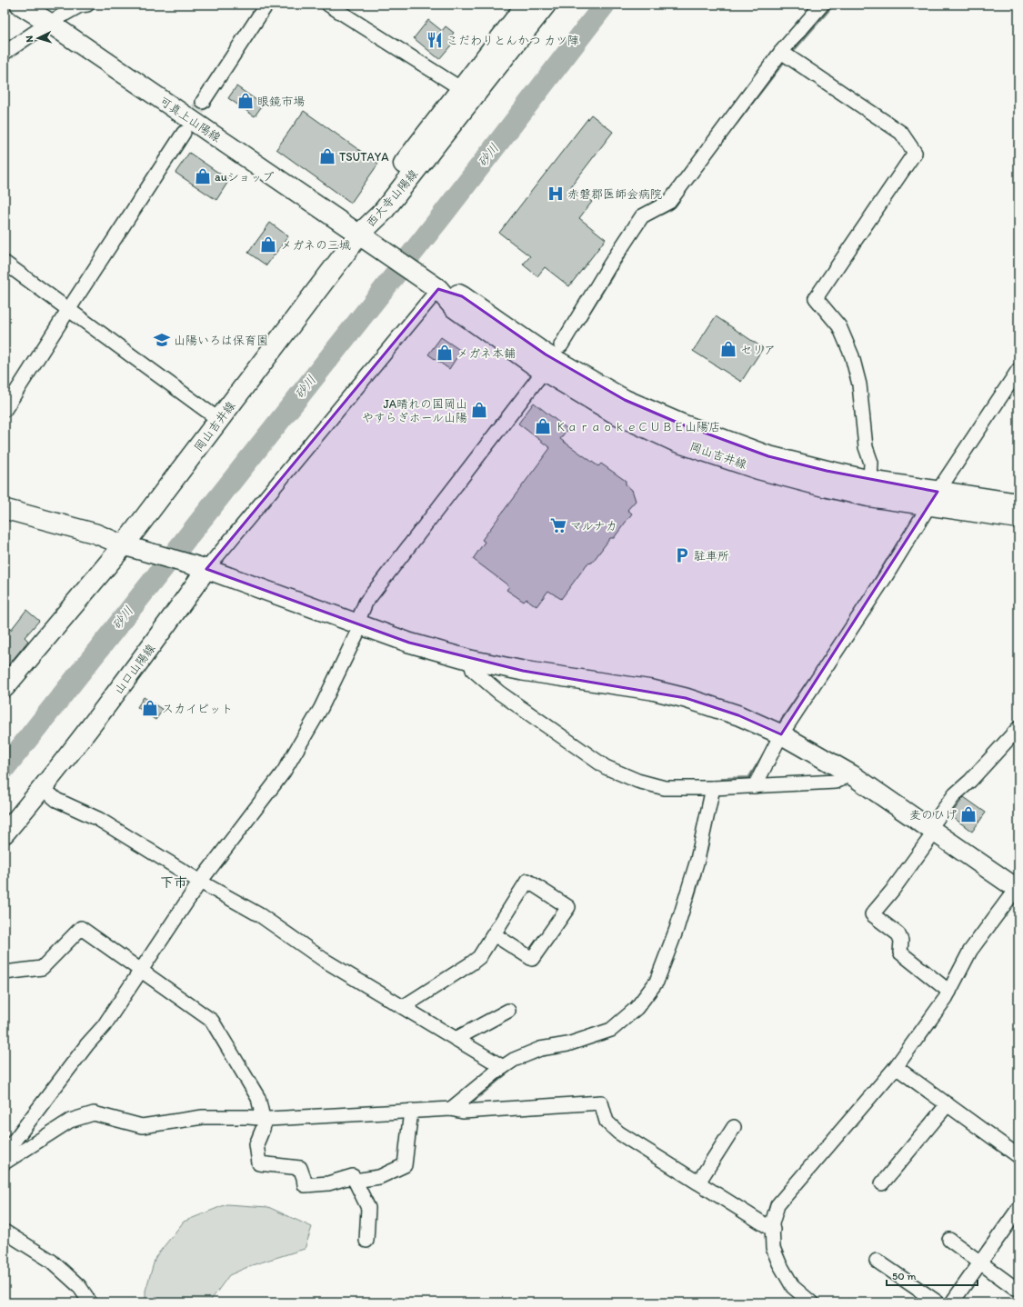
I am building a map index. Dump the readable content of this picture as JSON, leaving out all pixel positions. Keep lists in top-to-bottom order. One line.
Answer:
{"streets":{"main road":["西大寺山陽線","岡山吉井線"],"street":["可真上山陽線","山口山陽線"]},"crossings":[["可真上山陽線","西大寺山陽線"],["可真上山陽線","岡山吉井線"],["西大寺山陽線","岡山吉井線"]],"districts":["下市"],"water":["砂川"],"places":{"restaurant":["こだわりとんかつ カツ陣"],"shop":["眼鏡市場","TSUTAYA","auショップ","メガネの三城","セリア","メガネ本舗","JA晴れの国岡山 やすらぎホール山陽","ＫａｒａｏｋｅＣＵＢＥ山陽店","スカイピット","麦のひげ"],"hospital":["赤磐郡医師会病院"],"school or university":["山陽いろは保育園"],"supermarket":["マルナカ"],"parking":["駐車所"]},"scale_bar":"50 m","north":"left"}
